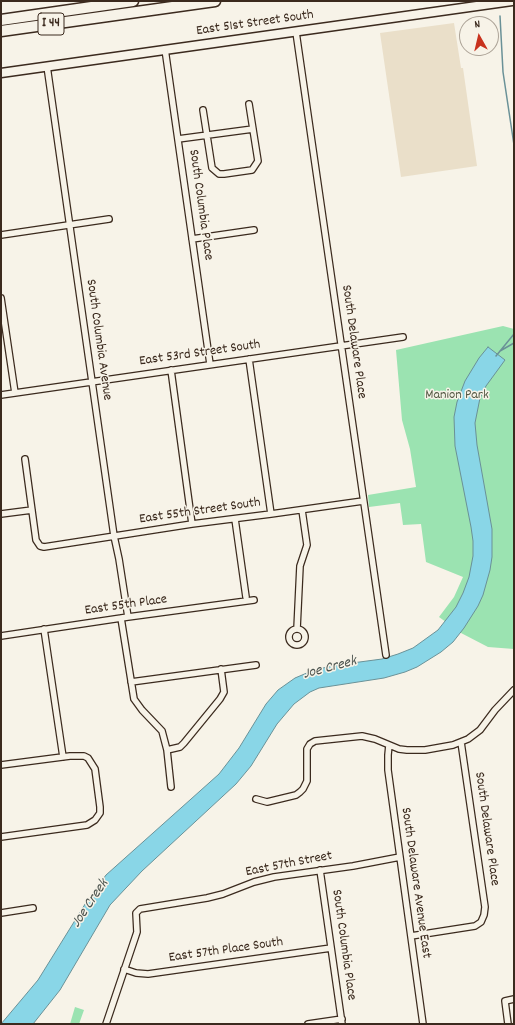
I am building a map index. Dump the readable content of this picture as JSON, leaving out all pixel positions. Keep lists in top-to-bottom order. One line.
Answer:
{"streets":{"highway":["I 44"],"main road":["East 51st Street South"],"street":["South Columbia Place","South Columbia Avenue","South Delaware Place","East 53rd Street South","East 55th Street South","East 55th Place","East 57th Street","South Delaware Avenue East","East 57th Place South"]},"crossings":[["East 51st Street South","South Columbia Place"],["East 51st Street South","South Columbia Avenue"],["East 51st Street South","South Delaware Place"],["South Columbia Place","East 53rd Street South"],["South Columbia Place","East 57th Street"],["South Columbia Place","East 57th Place South"],["South Columbia Avenue","East 53rd Street South"],["South Columbia Avenue","East 55th Street South"],["South Columbia Avenue","East 55th Place"],["South Delaware Place","East 53rd Street South"],["South Delaware Place","East 55th Street South"],["South Delaware Place","South Delaware Avenue East"],["East 57th Street","South Delaware Avenue East"],["East 57th Street","East 57th Place South"]],"water":["Joe Creek"],"parks":["Manion Park"],"north":"top"}
